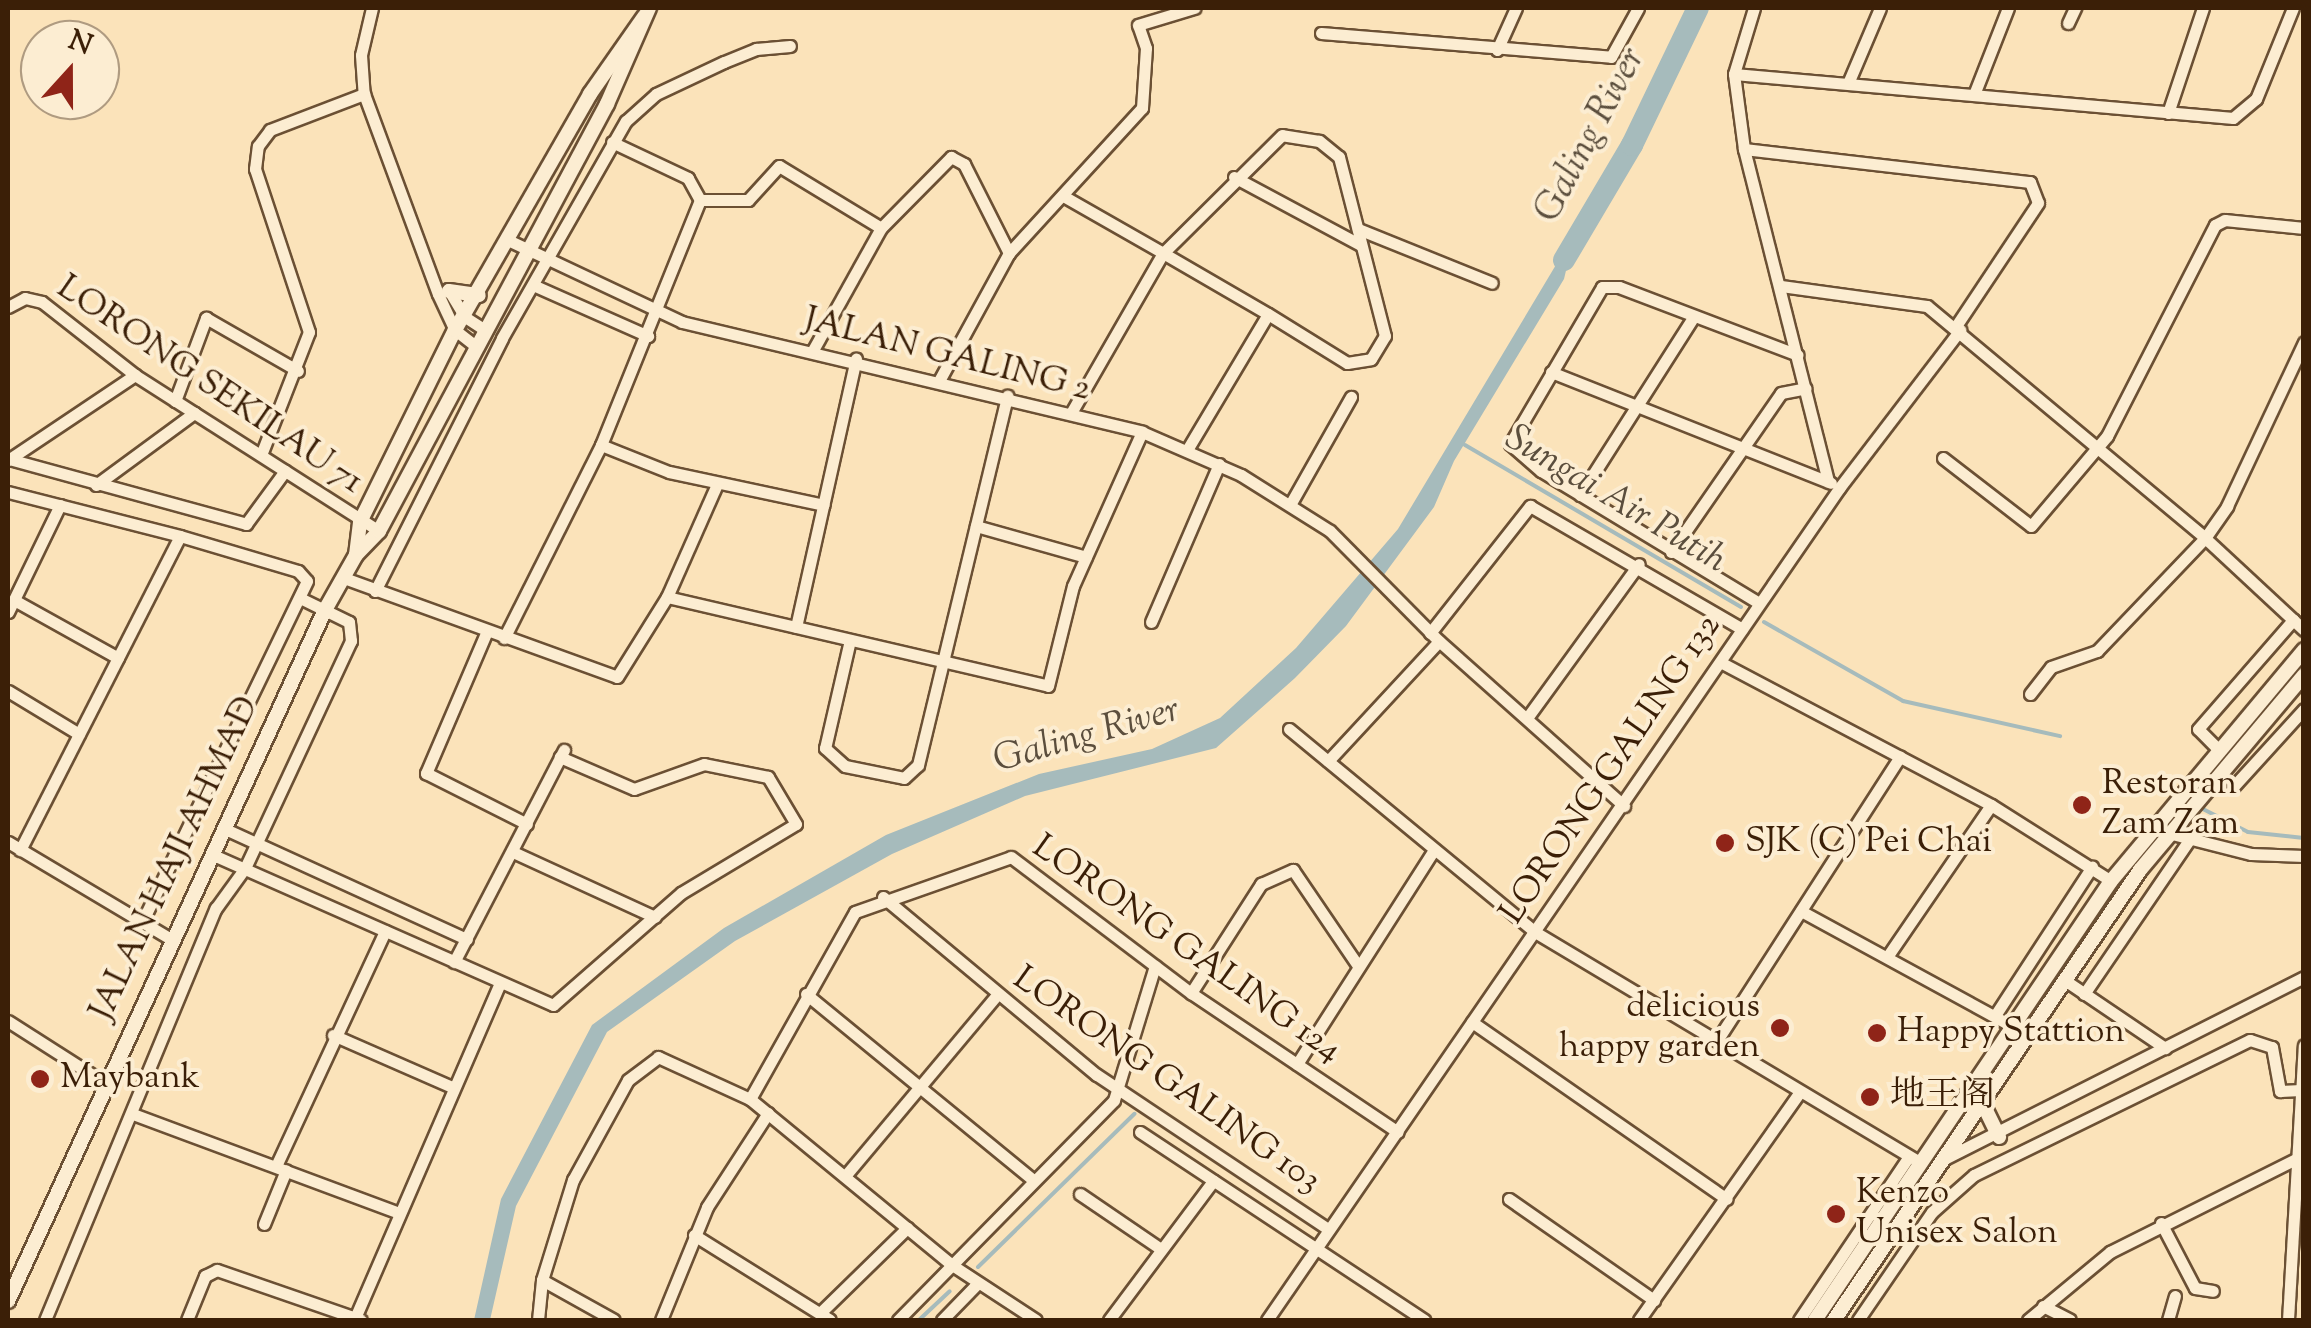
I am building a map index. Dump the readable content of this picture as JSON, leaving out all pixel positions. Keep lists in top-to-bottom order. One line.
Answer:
{"streets":{"street":["JALAN GALING 2","LORONG SEKILAU 71","LORONG GALING 132","JALAN HAJI AHMAD","LORONG GALING 124","LORONG GALING 103"]},"crossings":[["JALAN GALING 2","LORONG GALING 132"],["JALAN GALING 2","JALAN HAJI AHMAD"],["LORONG SEKILAU 71","JALAN HAJI AHMAD"],["LORONG GALING 132","LORONG GALING 124"],["LORONG GALING 132","LORONG GALING 103"],["LORONG GALING 124","LORONG GALING 103"]],"water":["Galing River","Sungai Air Putih"],"places":["Restoran Zam Zam","SJK (C) Pei Chai","delicious happy garden","Happy Stattion","Maybank","地王阁","Kenzo Unisex Salon"],"north":"top"}
